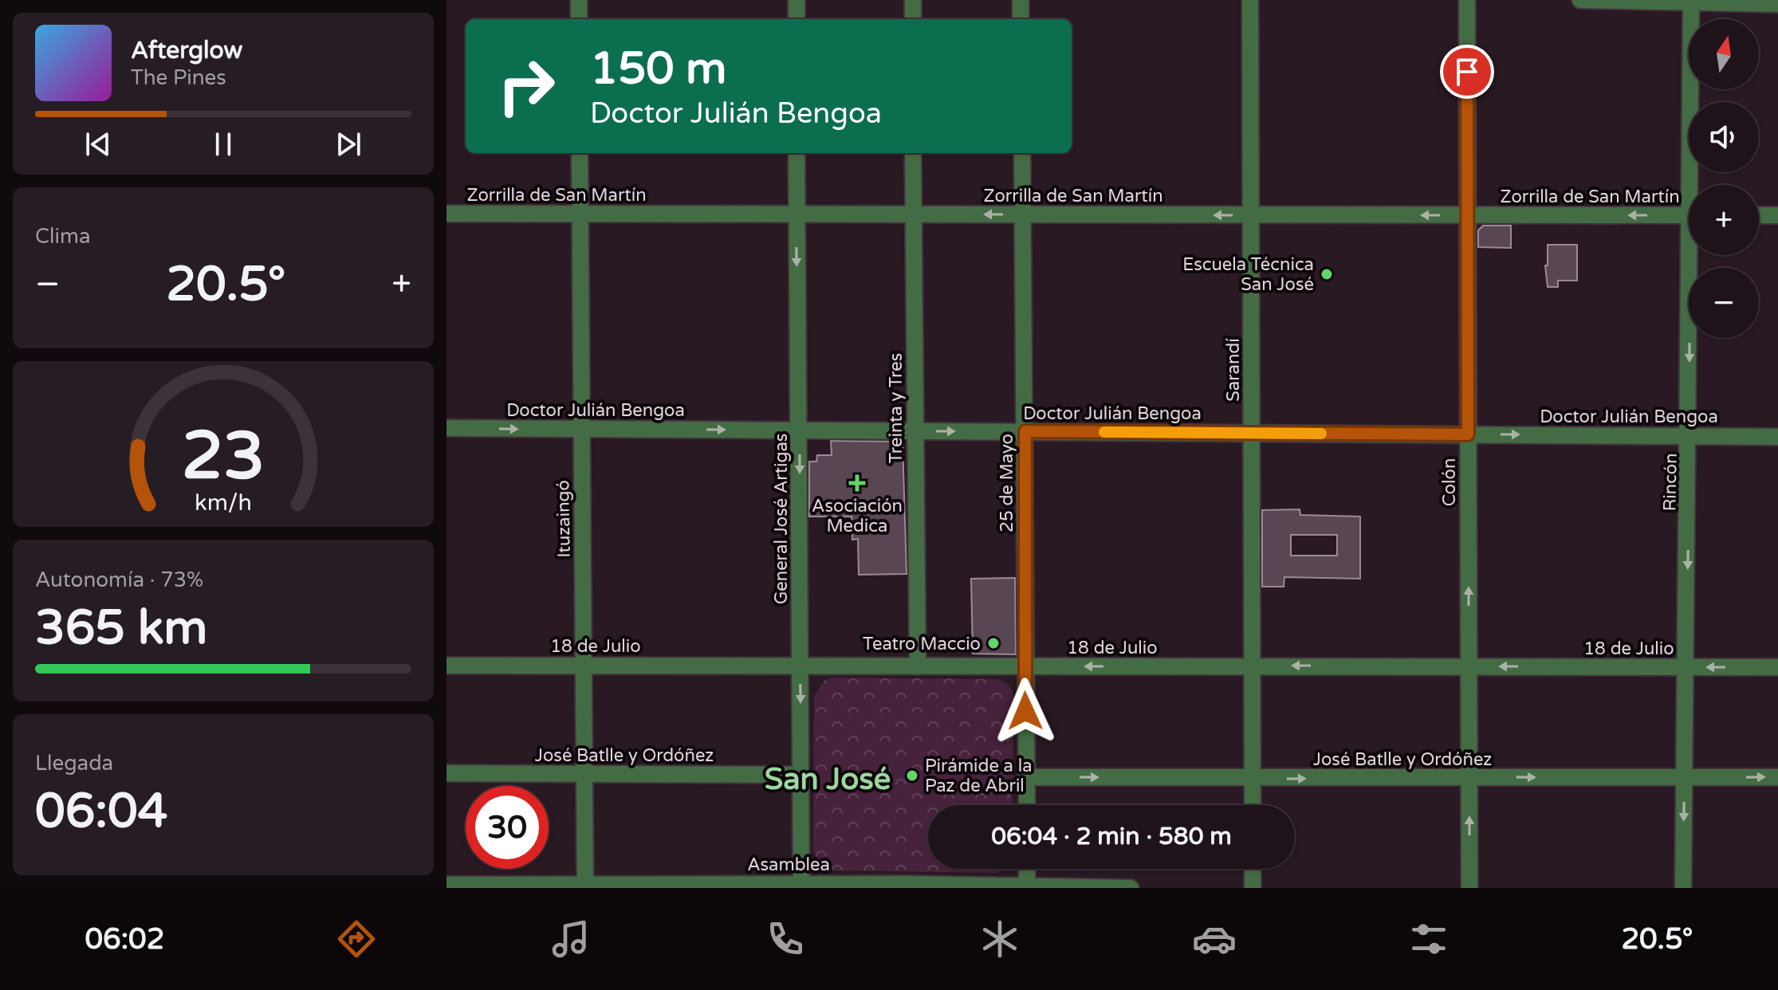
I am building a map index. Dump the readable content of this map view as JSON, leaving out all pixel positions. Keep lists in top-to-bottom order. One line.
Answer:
{"streets":{"street":["Zorrilla de San Martín","Sarandí","Treinta y Tres","Doctor Julián Bengoa","Colón","Rincón","25 de Mayo","Ituzaingó","General José Artigas","18 de Julio","José Batlle y Ordóñez","Asamblea"]},"crossings":[["Zorrilla de San Martín","Sarandí"],["Zorrilla de San Martín","Treinta y Tres"],["Zorrilla de San Martín","Colón"],["Zorrilla de San Martín","25 de Mayo"],["Zorrilla de San Martín","Ituzaingó"],["Zorrilla de San Martín","General José Artigas"],["Sarandí","Doctor Julián Bengoa"],["Sarandí","18 de Julio"],["Sarandí","José Batlle y Ordóñez"],["Treinta y Tres","Doctor Julián Bengoa"],["Treinta y Tres","18 de Julio"],["Doctor Julián Bengoa","Colón"],["Doctor Julián Bengoa","Rincón"],["Doctor Julián Bengoa","25 de Mayo"],["Doctor Julián Bengoa","Ituzaingó"],["Doctor Julián Bengoa","General José Artigas"],["Colón","18 de Julio"],["Colón","José Batlle y Ordóñez"],["Rincón","18 de Julio"],["Rincón","José Batlle y Ordóñez"],["25 de Mayo","18 de Julio"],["25 de Mayo","José Batlle y Ordóñez"],["Ituzaingó","18 de Julio"],["Ituzaingó","José Batlle y Ordóñez"],["Ituzaingó","Asamblea"],["General José Artigas","18 de Julio"],["General José Artigas","José Batlle y Ordóñez"],["General José Artigas","Asamblea"]],"one_way":["Zorrilla de San Martín","Doctor Julián Bengoa","Colón","Rincón","General José Artigas","18 de Julio","José Batlle y Ordóñez"],"districts":["San José"],"places":{"other":["Escuela Técnica San José","Teatro Maccio","Pirámide a la Paz de Abril"],"health":["Asociación Medica"]},"north":"top","page":{"map_buttons":["+","−"],"turn":["150 m","Doctor Julián Bengoa"],"song":["Afterglow","The Pines"],"tile":["Clima",["Autonomía · 73%","365 km"],["Llegada","06:04"]],"heat":["−","20.5°","+"],"limit":"30","trip":"06:04 · 2 min · 580 m","tabs":["06:02","20.5°"],"gauge":["23","km/h"]}}
